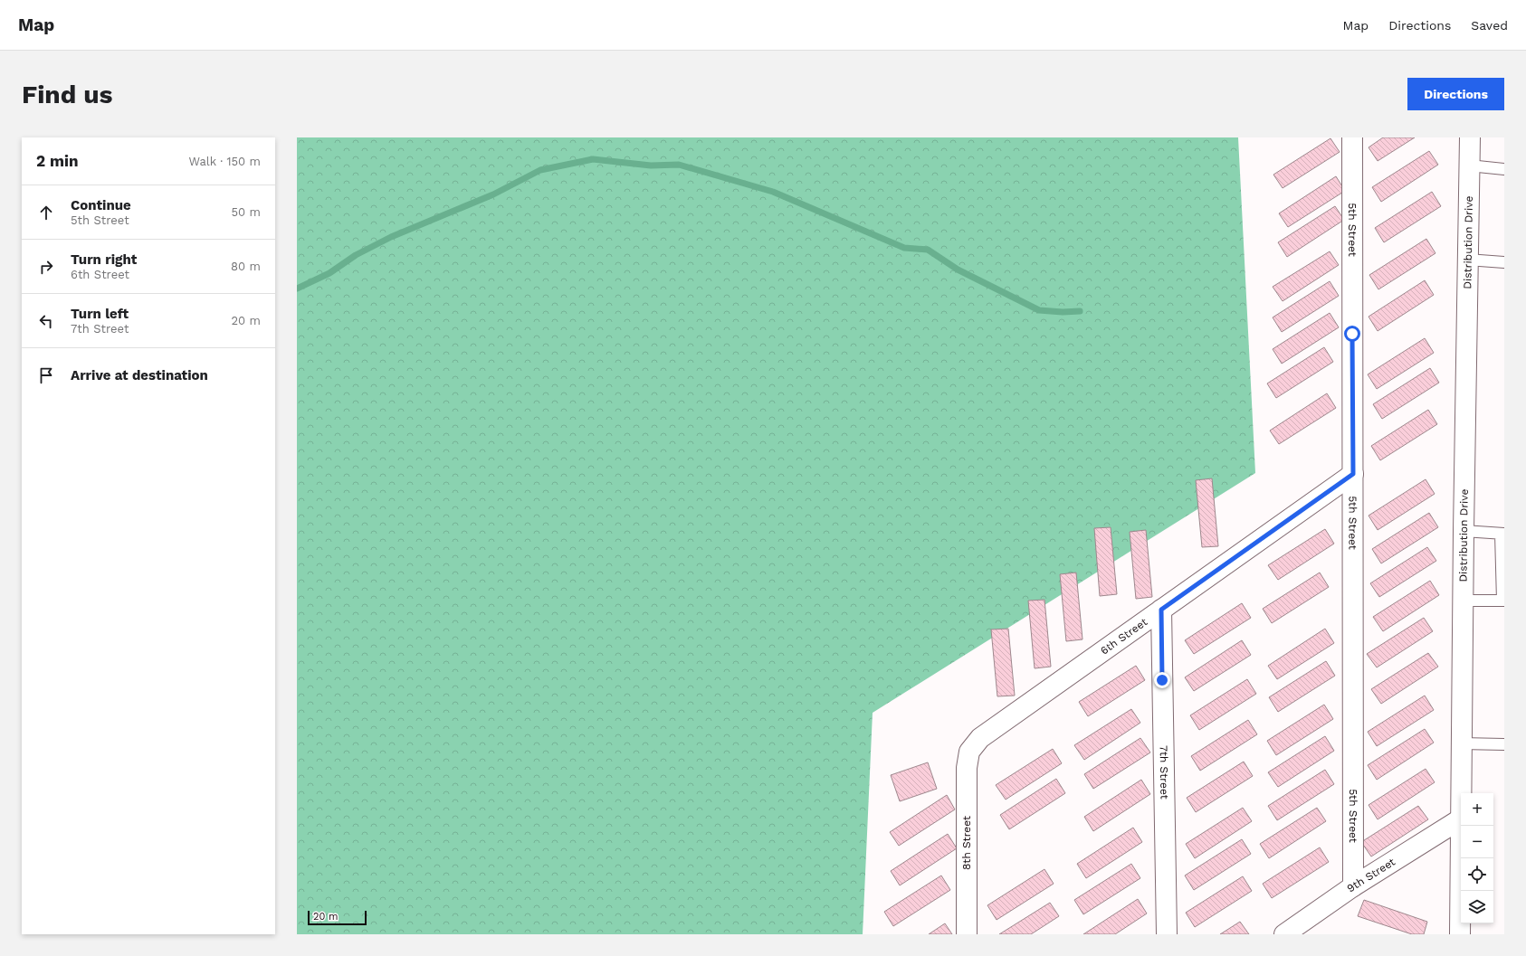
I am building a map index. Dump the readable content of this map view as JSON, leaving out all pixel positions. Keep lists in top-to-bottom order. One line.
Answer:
{"streets":{"street":["5th Street","Distribution Drive","6th Street","7th Street","8th Street","9th Street"]},"crossings":[["5th Street","6th Street"],["5th Street","9th Street"],["Distribution Drive","9th Street"],["6th Street","7th Street"],["6th Street","8th Street"]],"scale_bar":"20 m","page":{"header":"Map","nav":["Map","Directions","Saved"],"buttons":"Directions","title":"Find us","heading":["2 min","Walk · 150 m"],"list":[["Continue","5th Street","50 m"],["Turn right","6th Street","80 m"],["Turn left","7th Street","20 m"],"Arrive at destination"],"map_buttons":["+","−"],"scale":"20 m"}}
